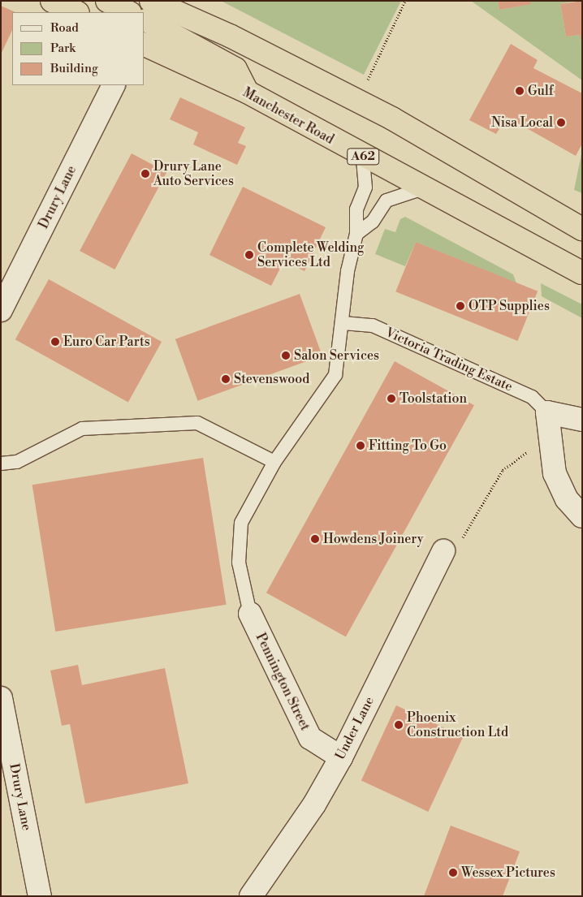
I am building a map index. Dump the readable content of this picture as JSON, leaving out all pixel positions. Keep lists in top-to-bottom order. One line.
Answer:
{"streets":{"highway":["Manchester Road","A62"],"street":["Drury Lane","Pennington Street","Under Lane"],"lane":["Victoria Trading Estate"]},"crossings":[["Pennington Street","Under Lane"]],"places":["Gulf","Nisa Local","Drury Lane Auto Services","Complete Welding Services Ltd","OTP Supplies","Euro Car Parts","Salon Services","Stevenswood","Toolstation","Fitting To Go","Howdens Joinery","Phoenix Construction Ltd","Wessex Pictures"],"legend":["Road","Park","Building"]}
